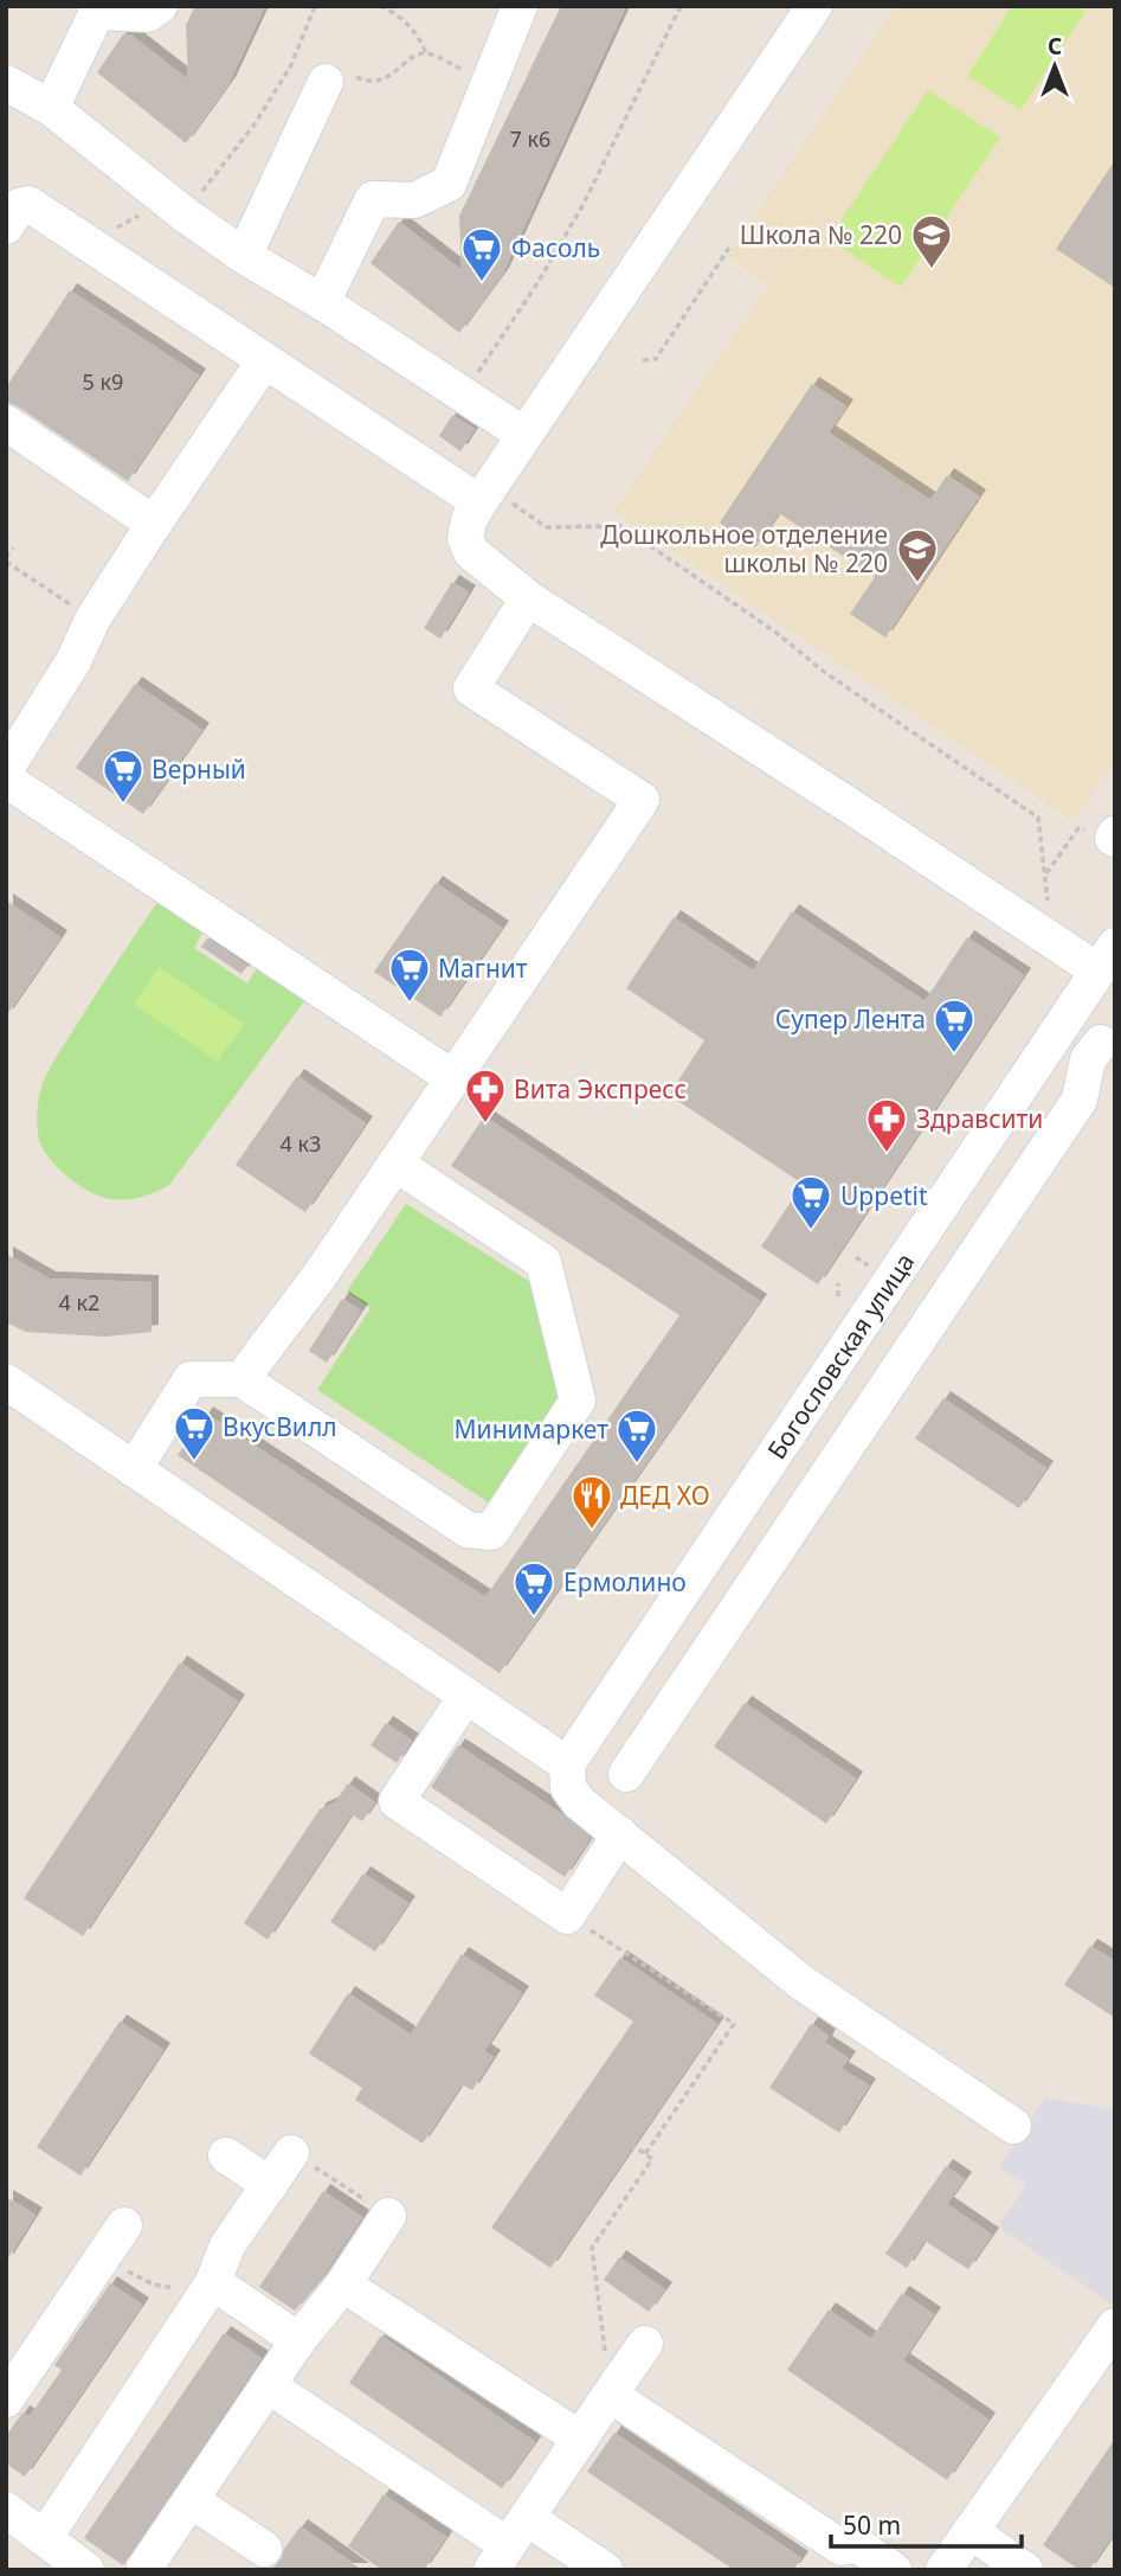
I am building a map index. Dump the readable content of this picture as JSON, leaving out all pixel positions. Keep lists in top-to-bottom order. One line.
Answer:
{"streets":{"street":["Богословская улица"]},"places":{"school or university":["Школа № 220","Дошкольное отделение школы № 220"],"supermarket":["Фасоль","Верный","Магнит","Супер Лента","Uppetit","ВкусВилл","Минимаркет","Ермолино"],"pharmacy":["Вита Экспресс","Здравсити"],"restaurant":["ДЕД ХО"]},"house_numbers":["7 к6","5 к9","4 к3","4 к2"],"scale_bar":"50 m","north":"top"}
